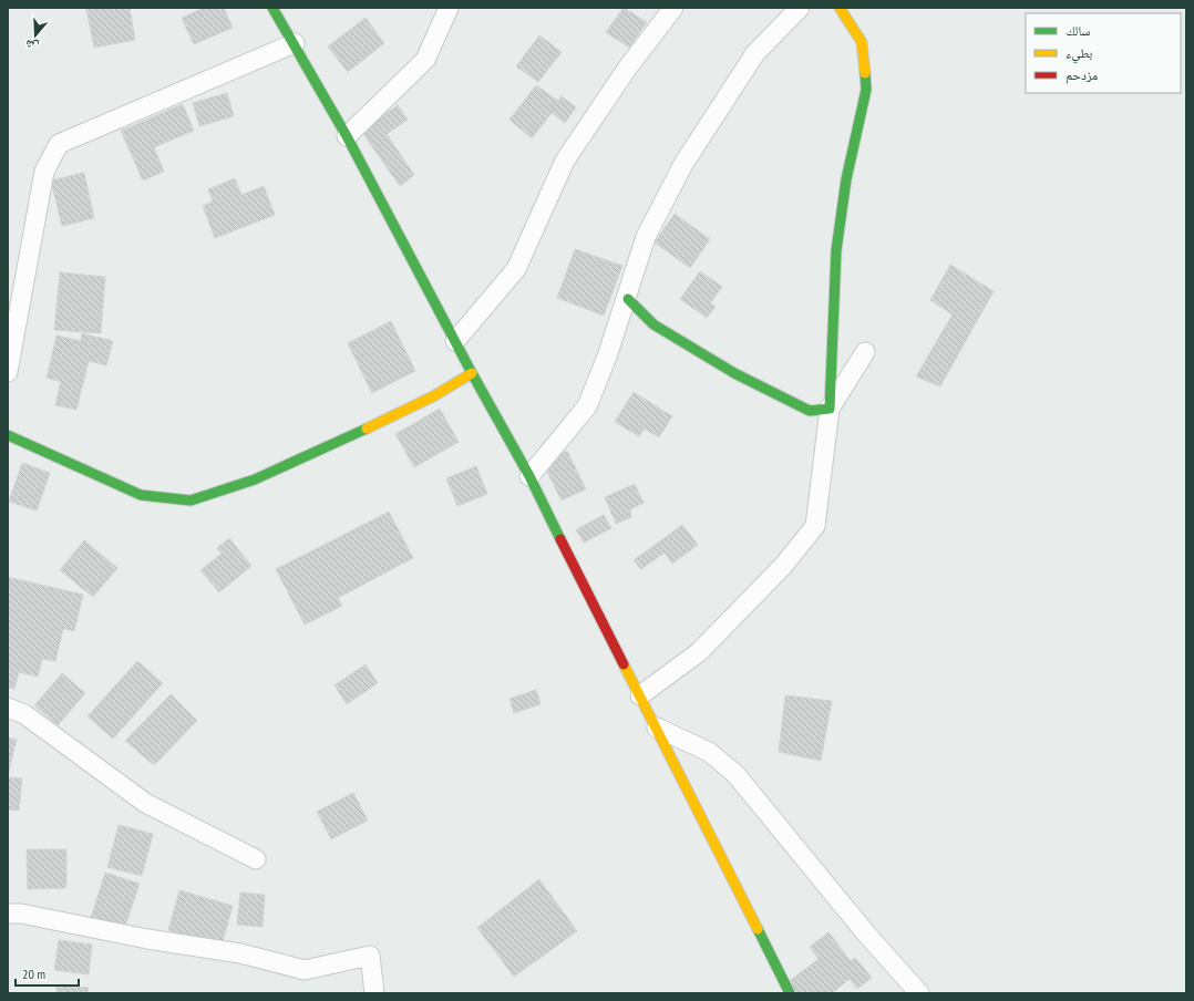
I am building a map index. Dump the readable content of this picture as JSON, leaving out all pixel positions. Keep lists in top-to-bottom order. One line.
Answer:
{"legend":["سالك","بطيء","مزدحم"],"scale_bar":"20 m","north":"bottom"}
